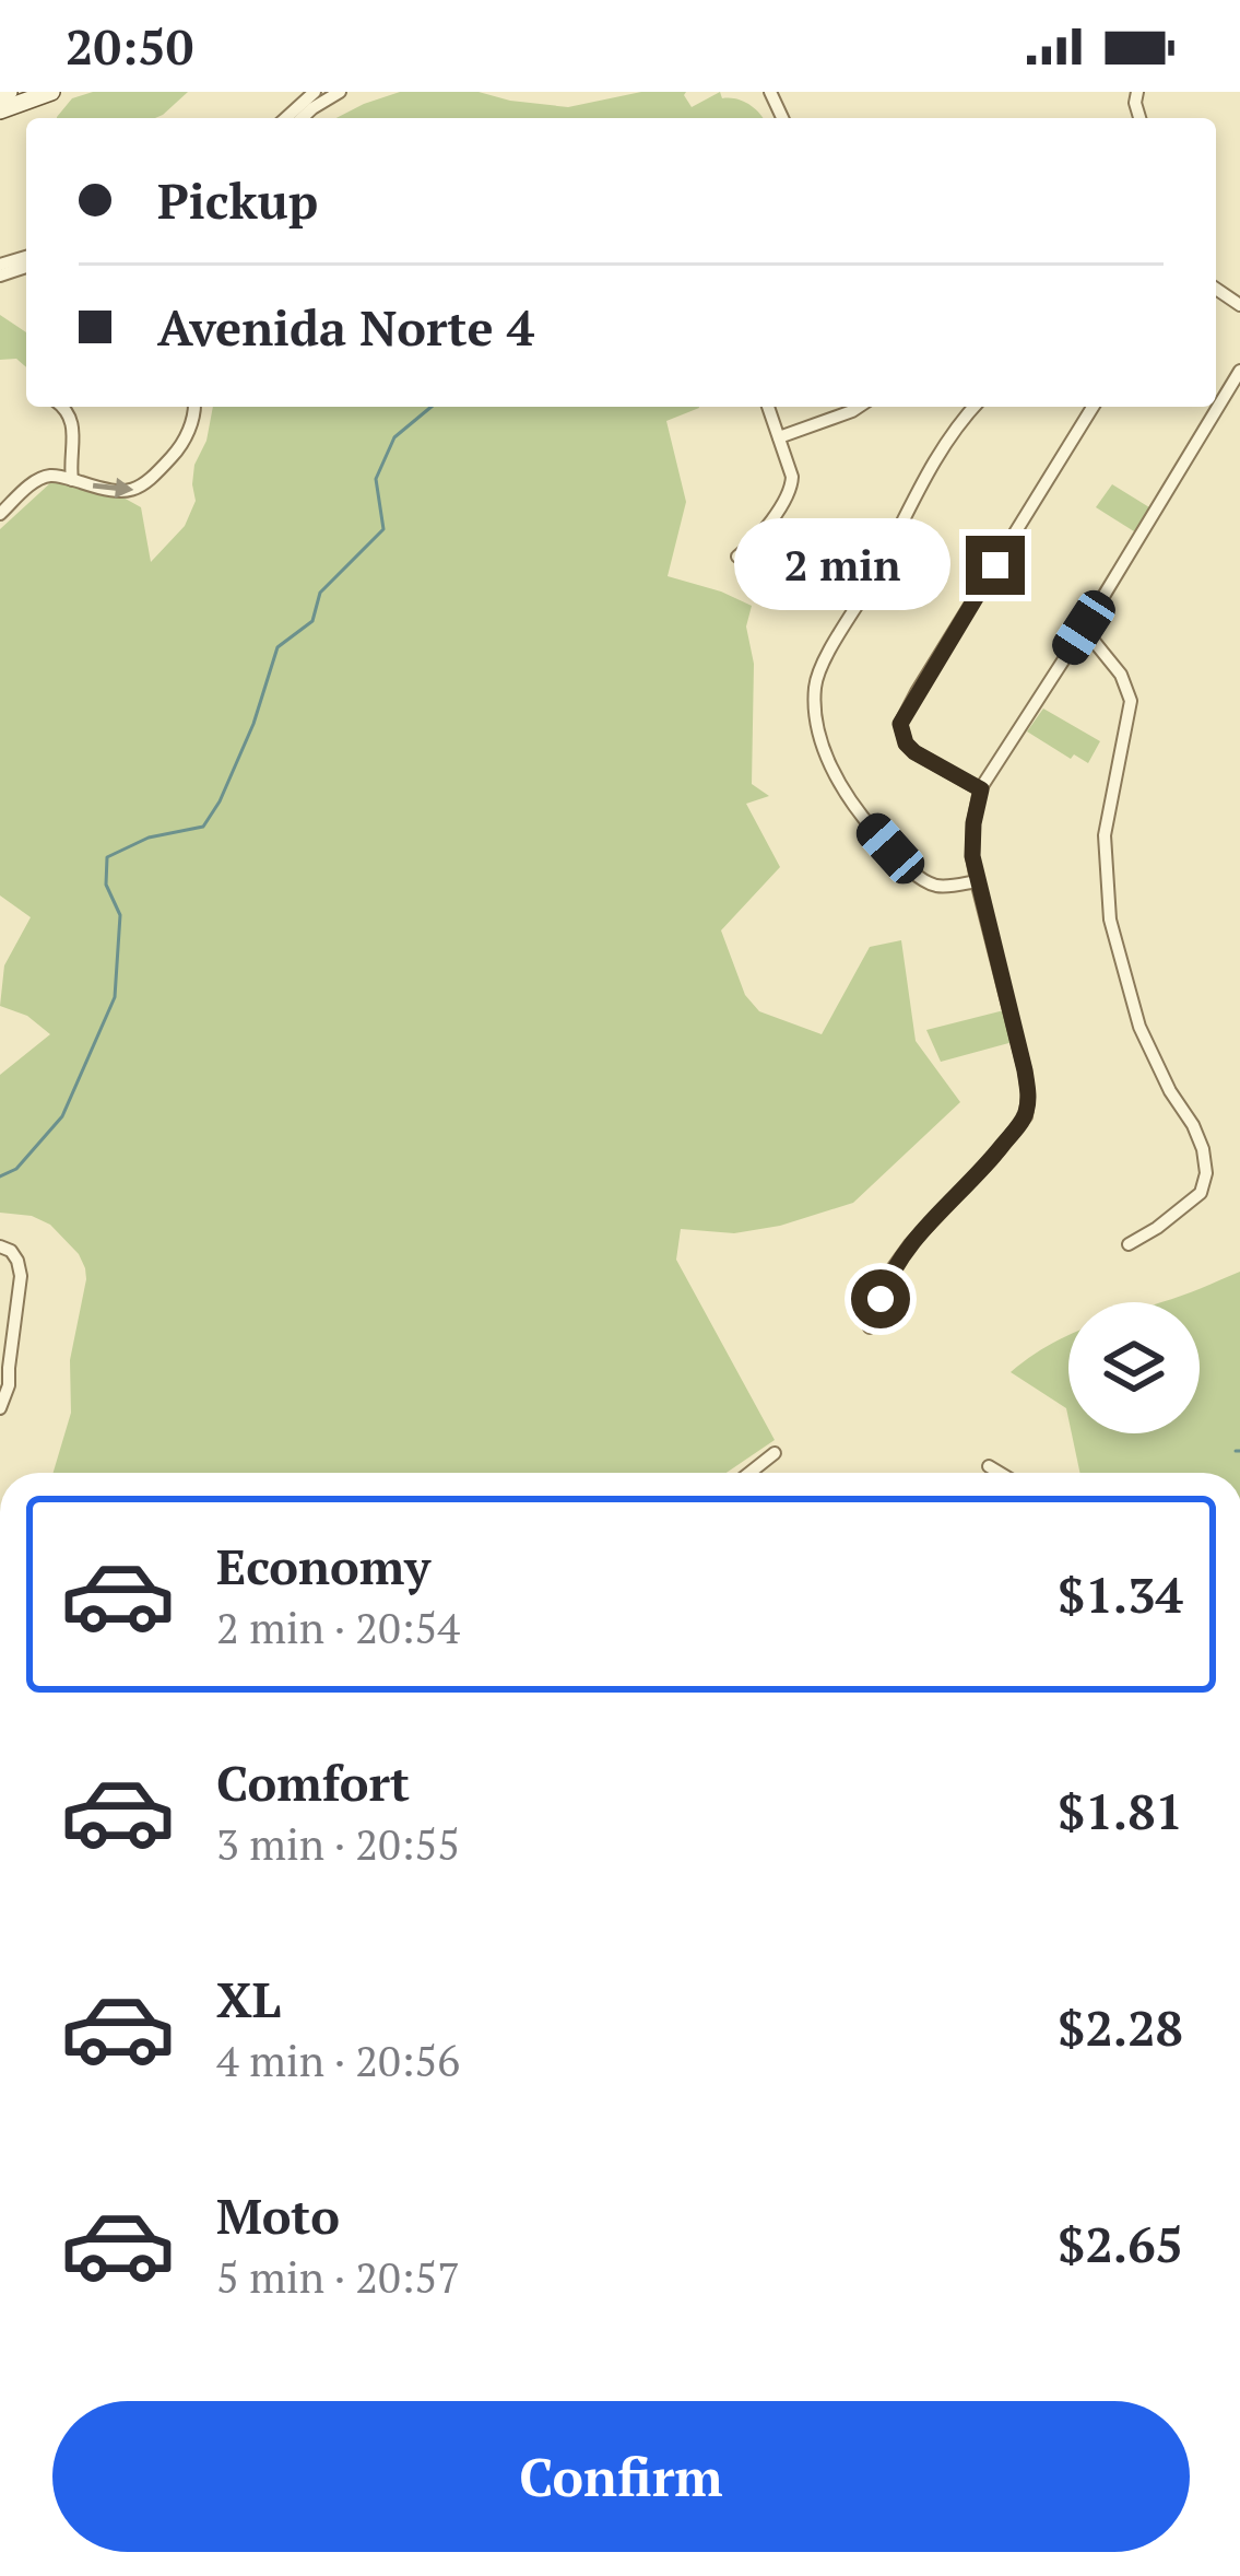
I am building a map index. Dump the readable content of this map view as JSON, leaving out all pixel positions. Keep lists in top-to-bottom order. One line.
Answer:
{"page":{"status":"20:50","banner":["Pickup","Avenida Norte 4"],"bubble":"2 min","list":[{"name":"Economy","note":"2 min · 20:54","value":"$1.34"},{"name":"Comfort","note":"3 min · 20:55","value":"$1.81"},{"name":"XL","note":"4 min · 20:56","value":"$2.28"},{"name":"Moto","note":"5 min · 20:57","value":"$2.65"}],"buttons":"Confirm"}}
